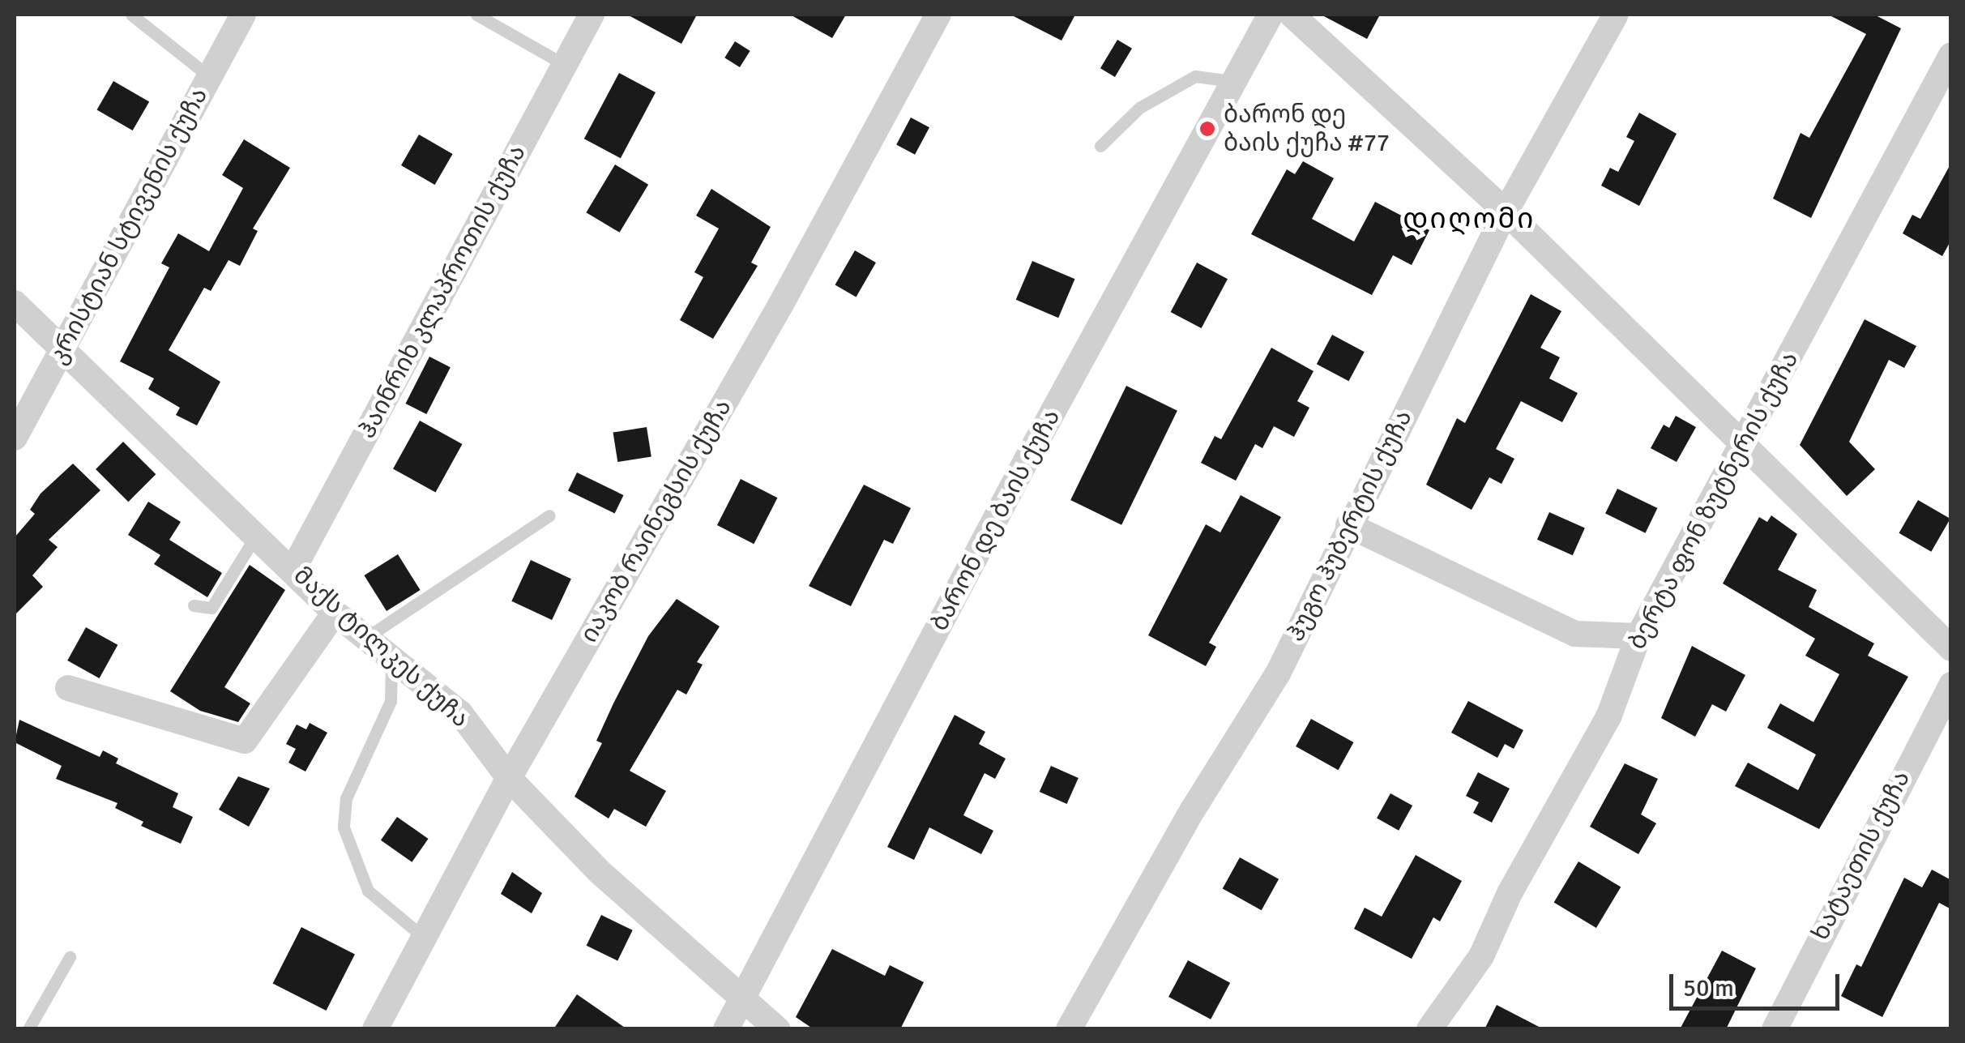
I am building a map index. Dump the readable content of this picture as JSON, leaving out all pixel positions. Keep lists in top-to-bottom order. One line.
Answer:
{"streets":{"street":["კრისტიან სტივენის ქუჩა","ჰაინრიხ კლაპროთის ქუჩა","ბერტა ფონ ზუტნერის ქუჩა","ბარონ დე ბაის ქუჩა","იაკობ რაინეგსის ქუჩა","ჰუგო ჰუბერტის ქუჩა","მაქს ტილკეს ქუჩა","ხატაეთის ქუჩა"]},"crossings":[["კრისტიან სტივენის ქუჩა","მაქს ტილკეს ქუჩა"],["ჰაინრიხ კლაპროთის ქუჩა","მაქს ტილკეს ქუჩა"],["ბარონ დე ბაის ქუჩა","მაქს ტილკეს ქუჩა"],["იაკობ რაინეგსის ქუჩა","მაქს ტილკეს ქუჩა"]],"districts":["დიღომი"],"places":["ბარონ დე ბაის ქუჩა #77"],"scale_bar":"50 m"}
